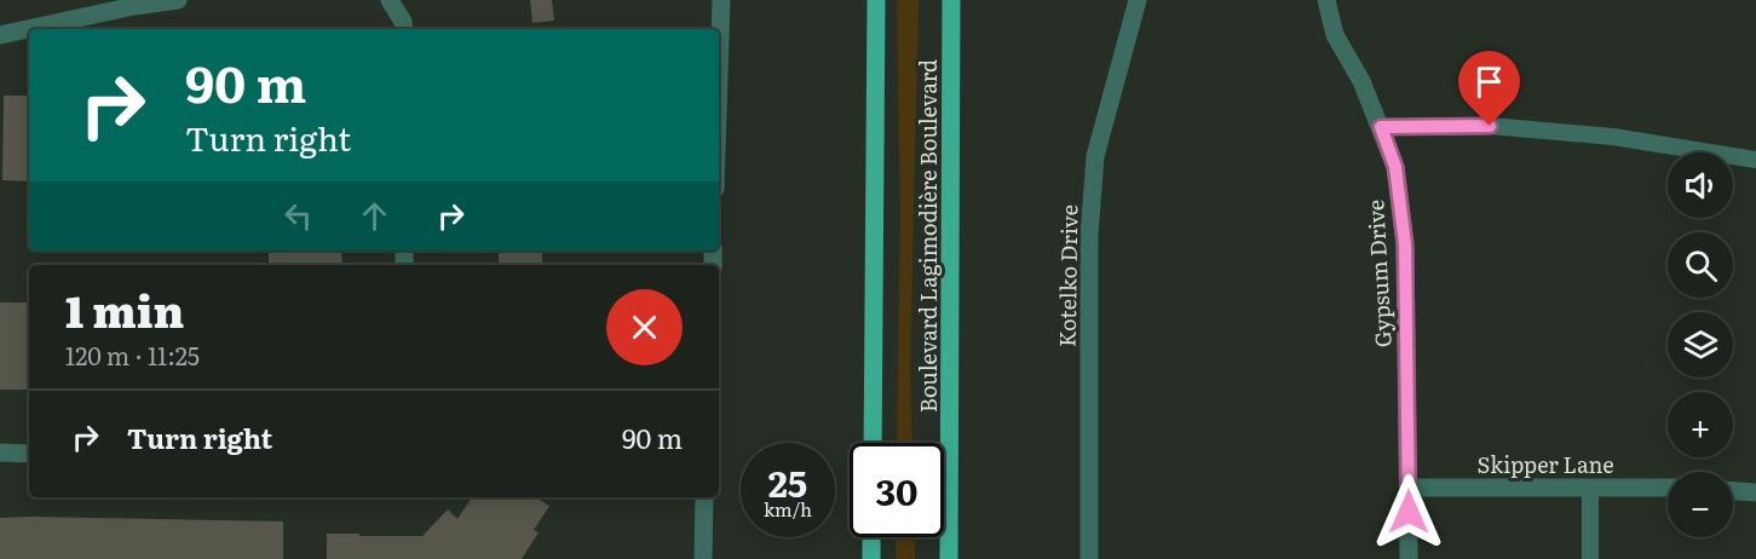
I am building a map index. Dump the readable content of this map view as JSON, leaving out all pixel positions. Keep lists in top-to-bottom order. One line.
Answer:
{"streets":{"main road":["Boulevard Lagimodière Boulevard"],"street":["Gypsum Drive","Kotelko Drive","Skipper Lane"]},"crossings":[["Gypsum Drive","Skipper Lane"]],"page":{"turn":["90 m","Turn right"],"map_buttons":["+","−"],"heading":["1 min","120 m · 11:25"],"list":[{"name":"Turn right","value":"90 m"}],"speed":"25 km/h","limit":"30"}}
